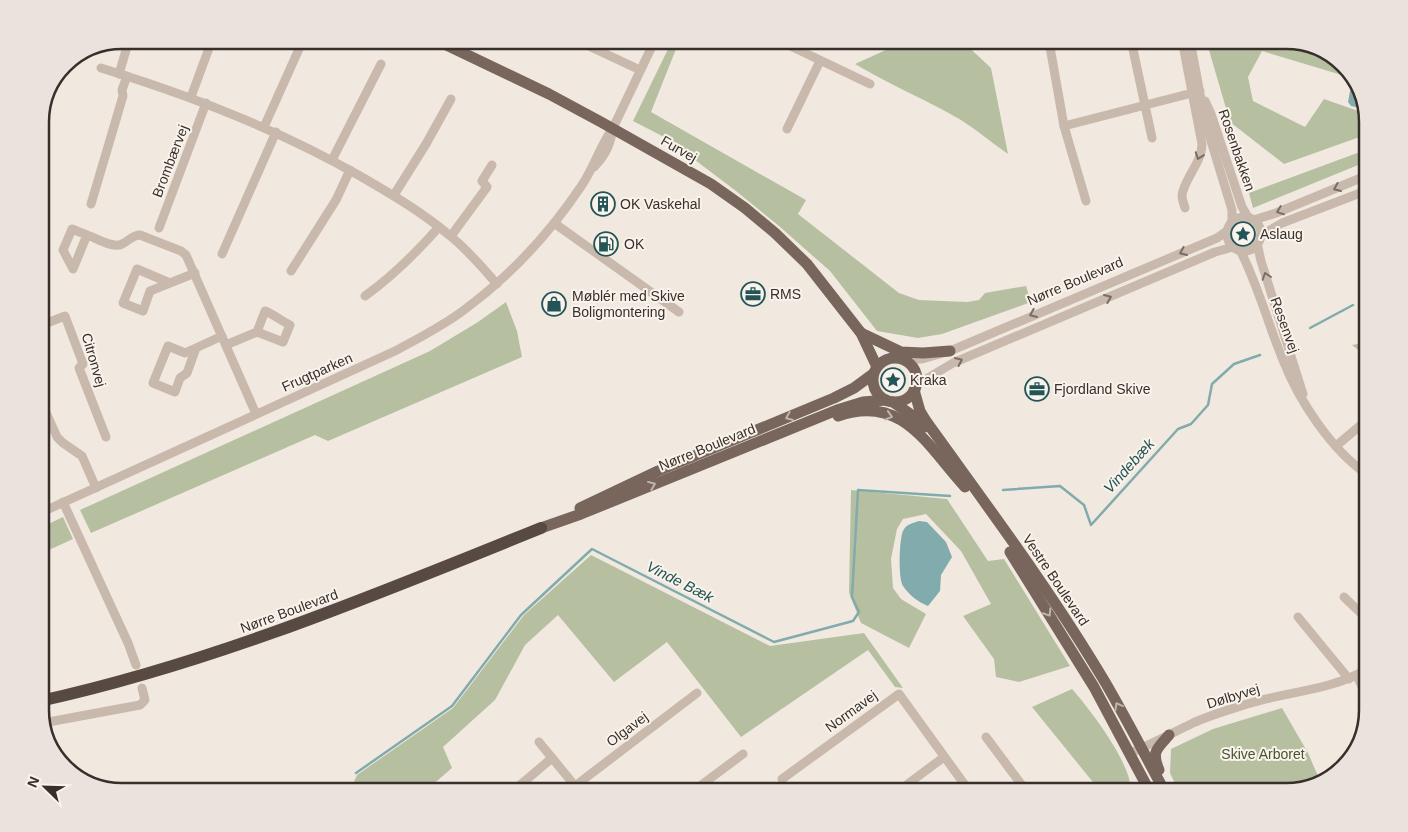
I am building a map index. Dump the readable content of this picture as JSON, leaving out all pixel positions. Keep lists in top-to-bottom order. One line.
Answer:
{"streets":{"highway":["Nørre Boulevard"],"main road":["Furvej","Vestre Boulevard"],"street":["Rosenbakken","Brombærvej","Resenvej","Citronvej","Frugtparken","Dølbyvej","Normavej","Olgavej"]},"crossings":[["Furvej","Nørre Boulevard"],["Furvej","Frugtparken"],["Furvej","Vestre Boulevard"],["Rosenbakken","Nørre Boulevard"],["Rosenbakken","Resenvej"],["Nørre Boulevard","Resenvej"],["Nørre Boulevard","Vestre Boulevard"],["Vestre Boulevard","Dølbyvej"]],"water":["Vindebæk","Vinde Bæk"],"parks":["Skive Arboret"],"places":{"building":["OK Vaskehal"],"place":["Aslaug","Kraka"],"fuel station":["OK"],"office":["RMS","Fjordland Skive"],"shop":["Møblér med Skive Boligmontering"]},"north":"top left"}
